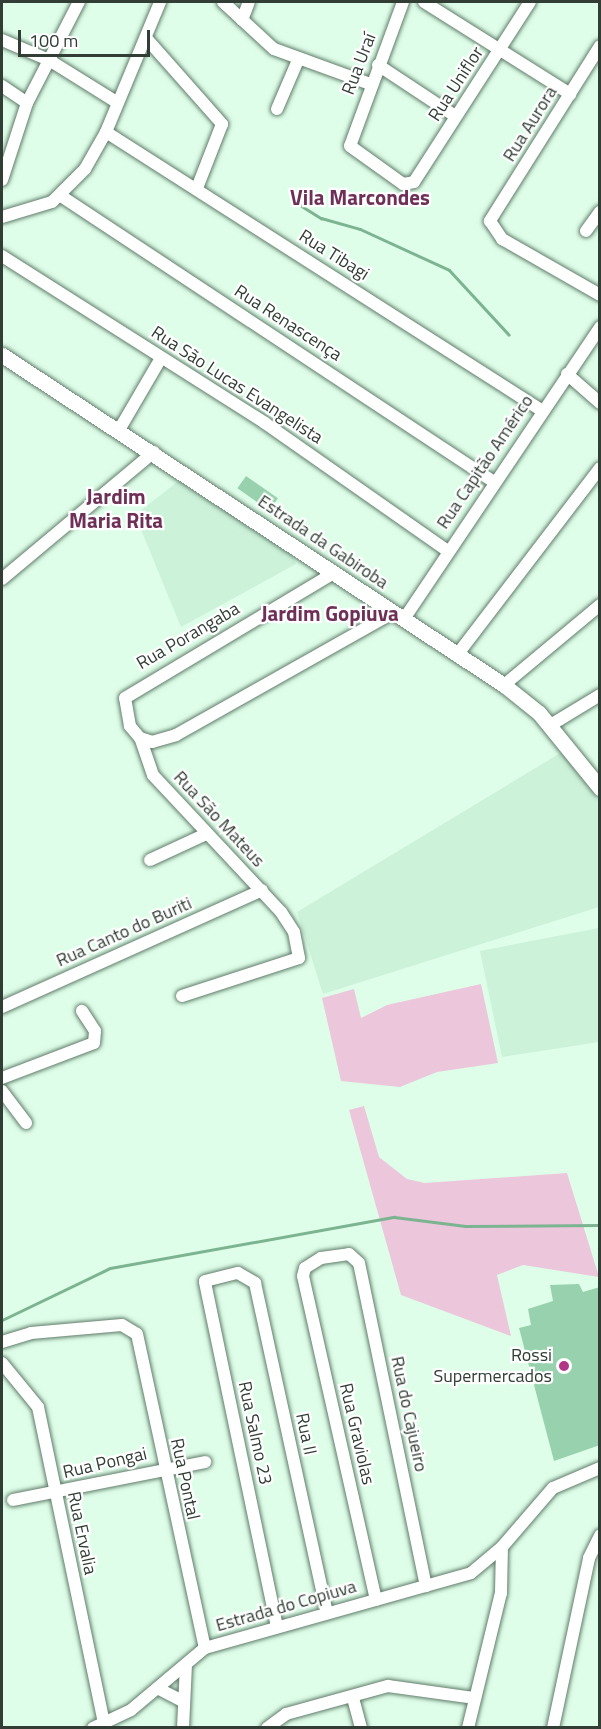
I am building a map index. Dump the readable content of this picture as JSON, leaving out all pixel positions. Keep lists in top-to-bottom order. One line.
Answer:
{"streets":{"main road":["Estrada da Gabiroba"],"street":["Rua Uraí","Rua Uniflor","Rua Aurora","Rua Tibagi","Rua Renascença","Rua São Lucas Evangelista","Rua Capitão Américo","Rua Porangaba","Rua São Mateus","Rua Canto do Buriti","Rua do Cajueiro","Rua Salmo 23","Rua II","Rua Graviolas","Rua Pongai","Rua Pontal","Rua Ervalia","Estrada do Copiuva"]},"crossings":[["Rua Uraí","Rua Uniflor"],["Rua Tibagi","Rua Capitão Américo"],["Rua Renascença","Rua Capitão Américo"],["Rua São Lucas Evangelista","Rua Capitão Américo"],["Rua Capitão Américo","Estrada da Gabiroba"],["Estrada da Gabiroba","Rua Porangaba"],["Rua Porangaba","Rua São Mateus"],["Rua São Mateus","Rua Canto do Buriti"],["Rua do Cajueiro","Rua Graviolas"],["Rua do Cajueiro","Estrada do Copiuva"],["Rua Salmo 23","Rua II"],["Rua Salmo 23","Estrada do Copiuva"],["Rua II","Estrada do Copiuva"],["Rua Graviolas","Estrada do Copiuva"],["Rua Pongai","Rua Pontal"],["Rua Pongai","Rua Ervalia"],["Rua Pontal","Estrada do Copiuva"],["Rua Ervalia","Estrada do Copiuva"]],"districts":["Vila Marcondes","Jardim Maria Rita","Jardim Gopiuva"],"places":["Rossi Supermercados"],"scale_bar":"100 m"}
